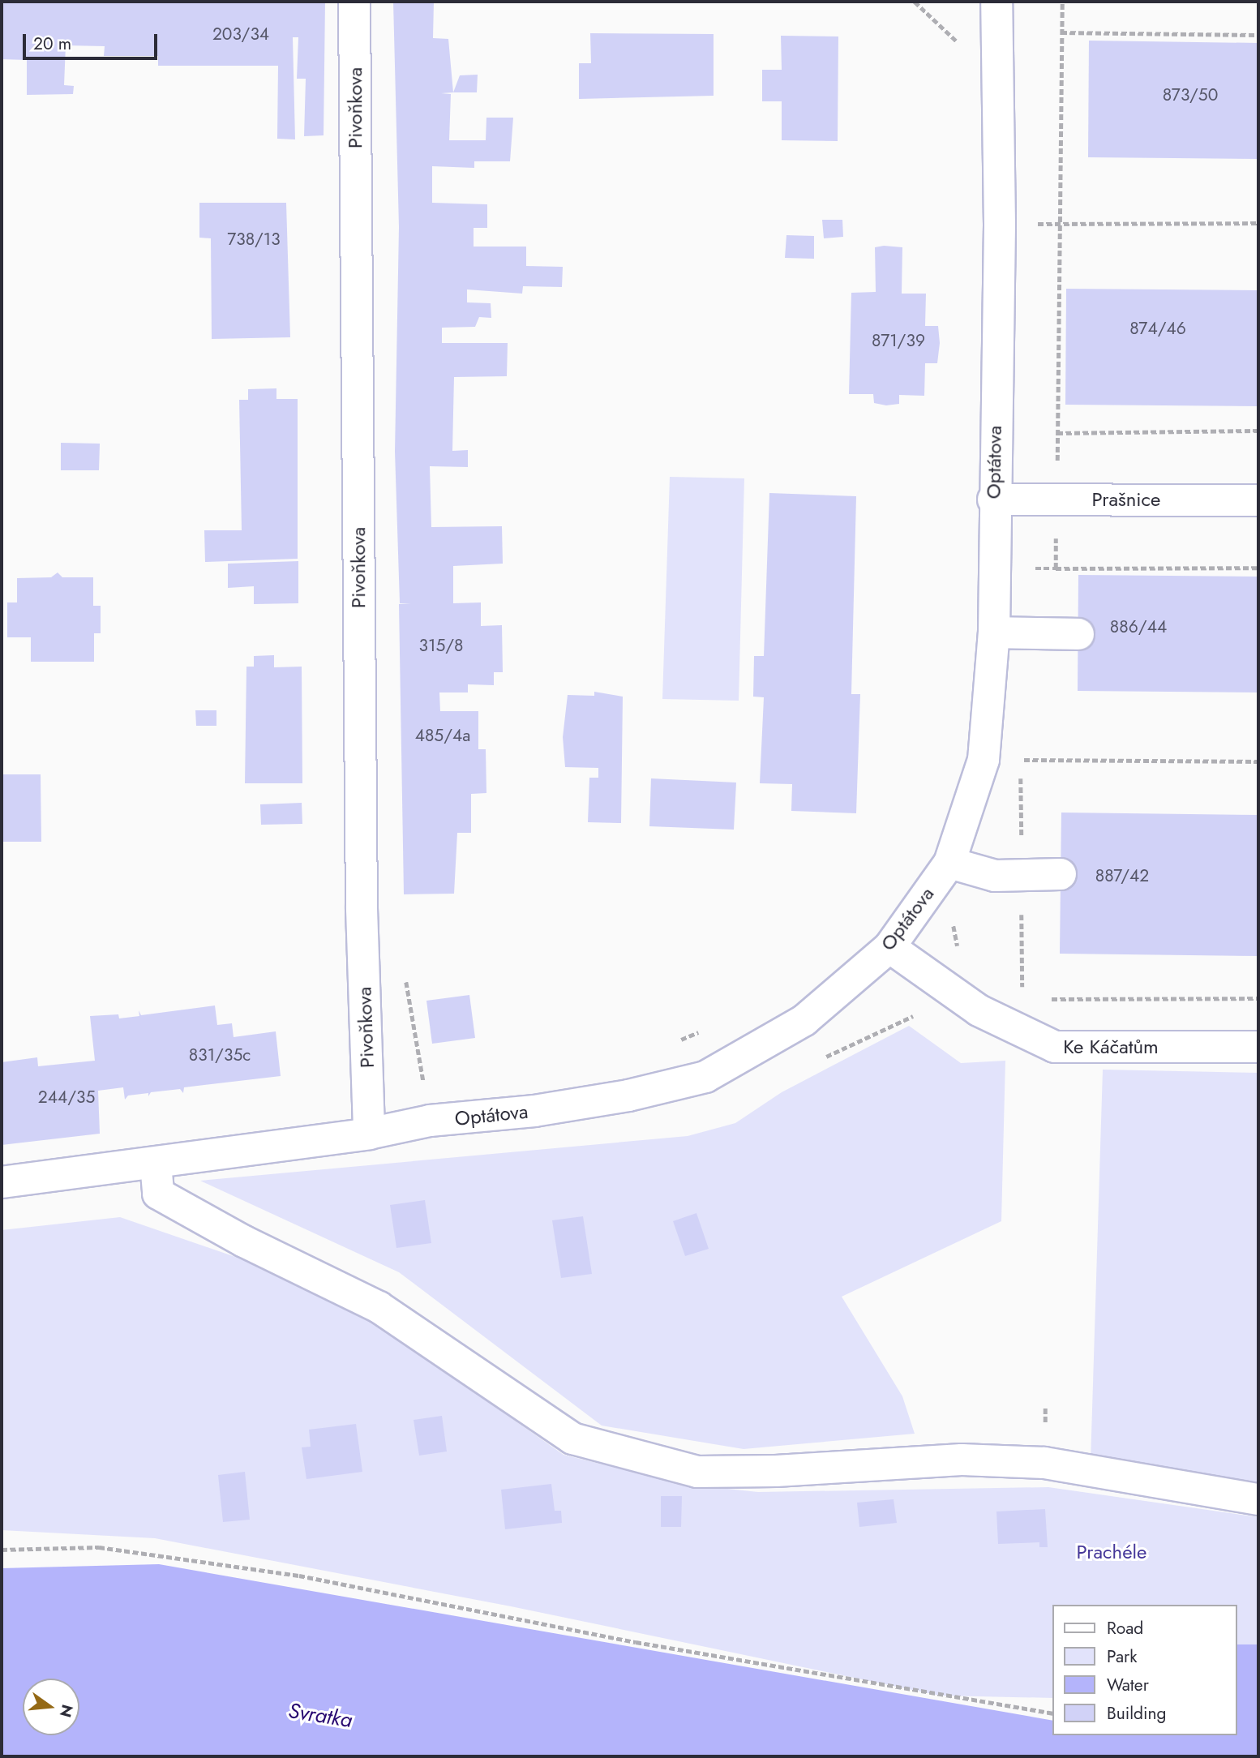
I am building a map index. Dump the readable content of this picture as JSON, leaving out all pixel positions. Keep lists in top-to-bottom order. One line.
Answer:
{"streets":{"street":["Pivoňkova","Optátova","Prašnice","Ke Káčatům"]},"crossings":[["Pivoňkova","Optátova"],["Optátova","Prašnice"],["Optátova","Ke Káčatům"]],"water":["Svratka"],"parks":["Prachéle"],"house_numbers":["203/34","873/50","738/13","874/46","871/39","886/44","315/8","485/4a","887/42","831/35c","244/35"],"legend":["Road","Park","Water","Building"],"scale_bar":"20 m","north":"right"}
